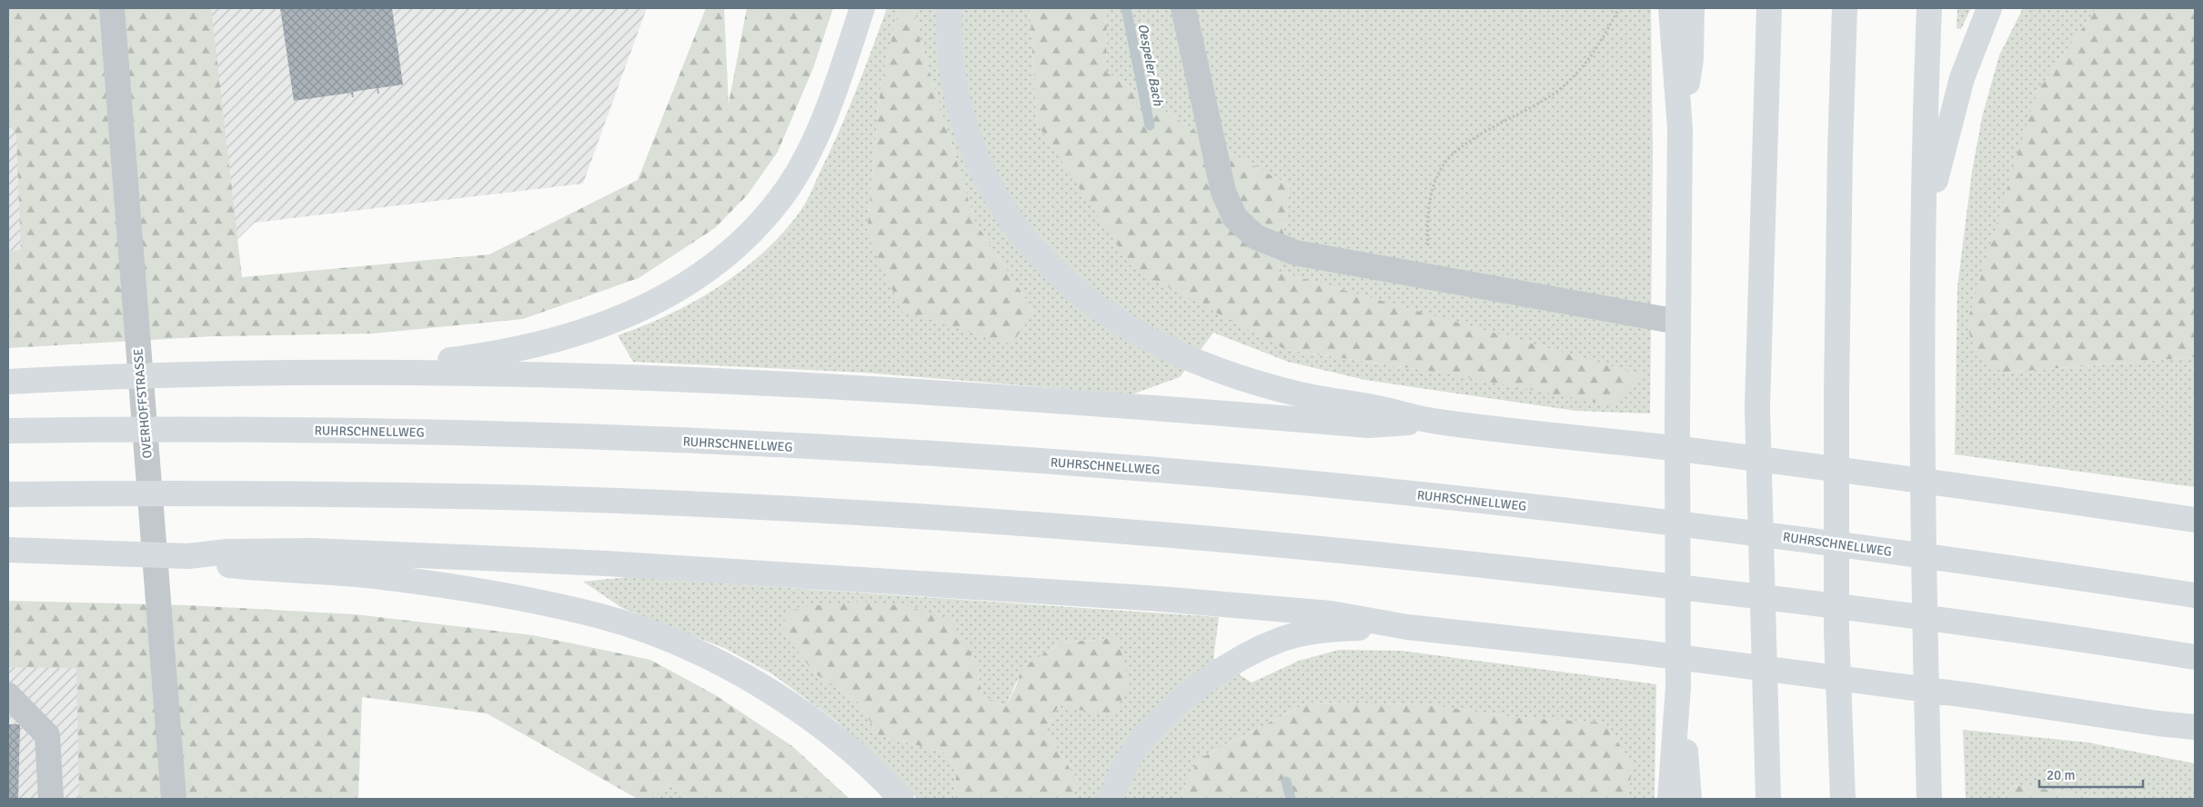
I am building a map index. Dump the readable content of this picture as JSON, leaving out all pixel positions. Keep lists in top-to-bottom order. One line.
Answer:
{"streets":{"highway":["RUHRSCHNELLWEG"],"street":["OVERHOFFSTRASSE"]},"water":["Oespeler Bach"],"scale_bar":"20 m"}
